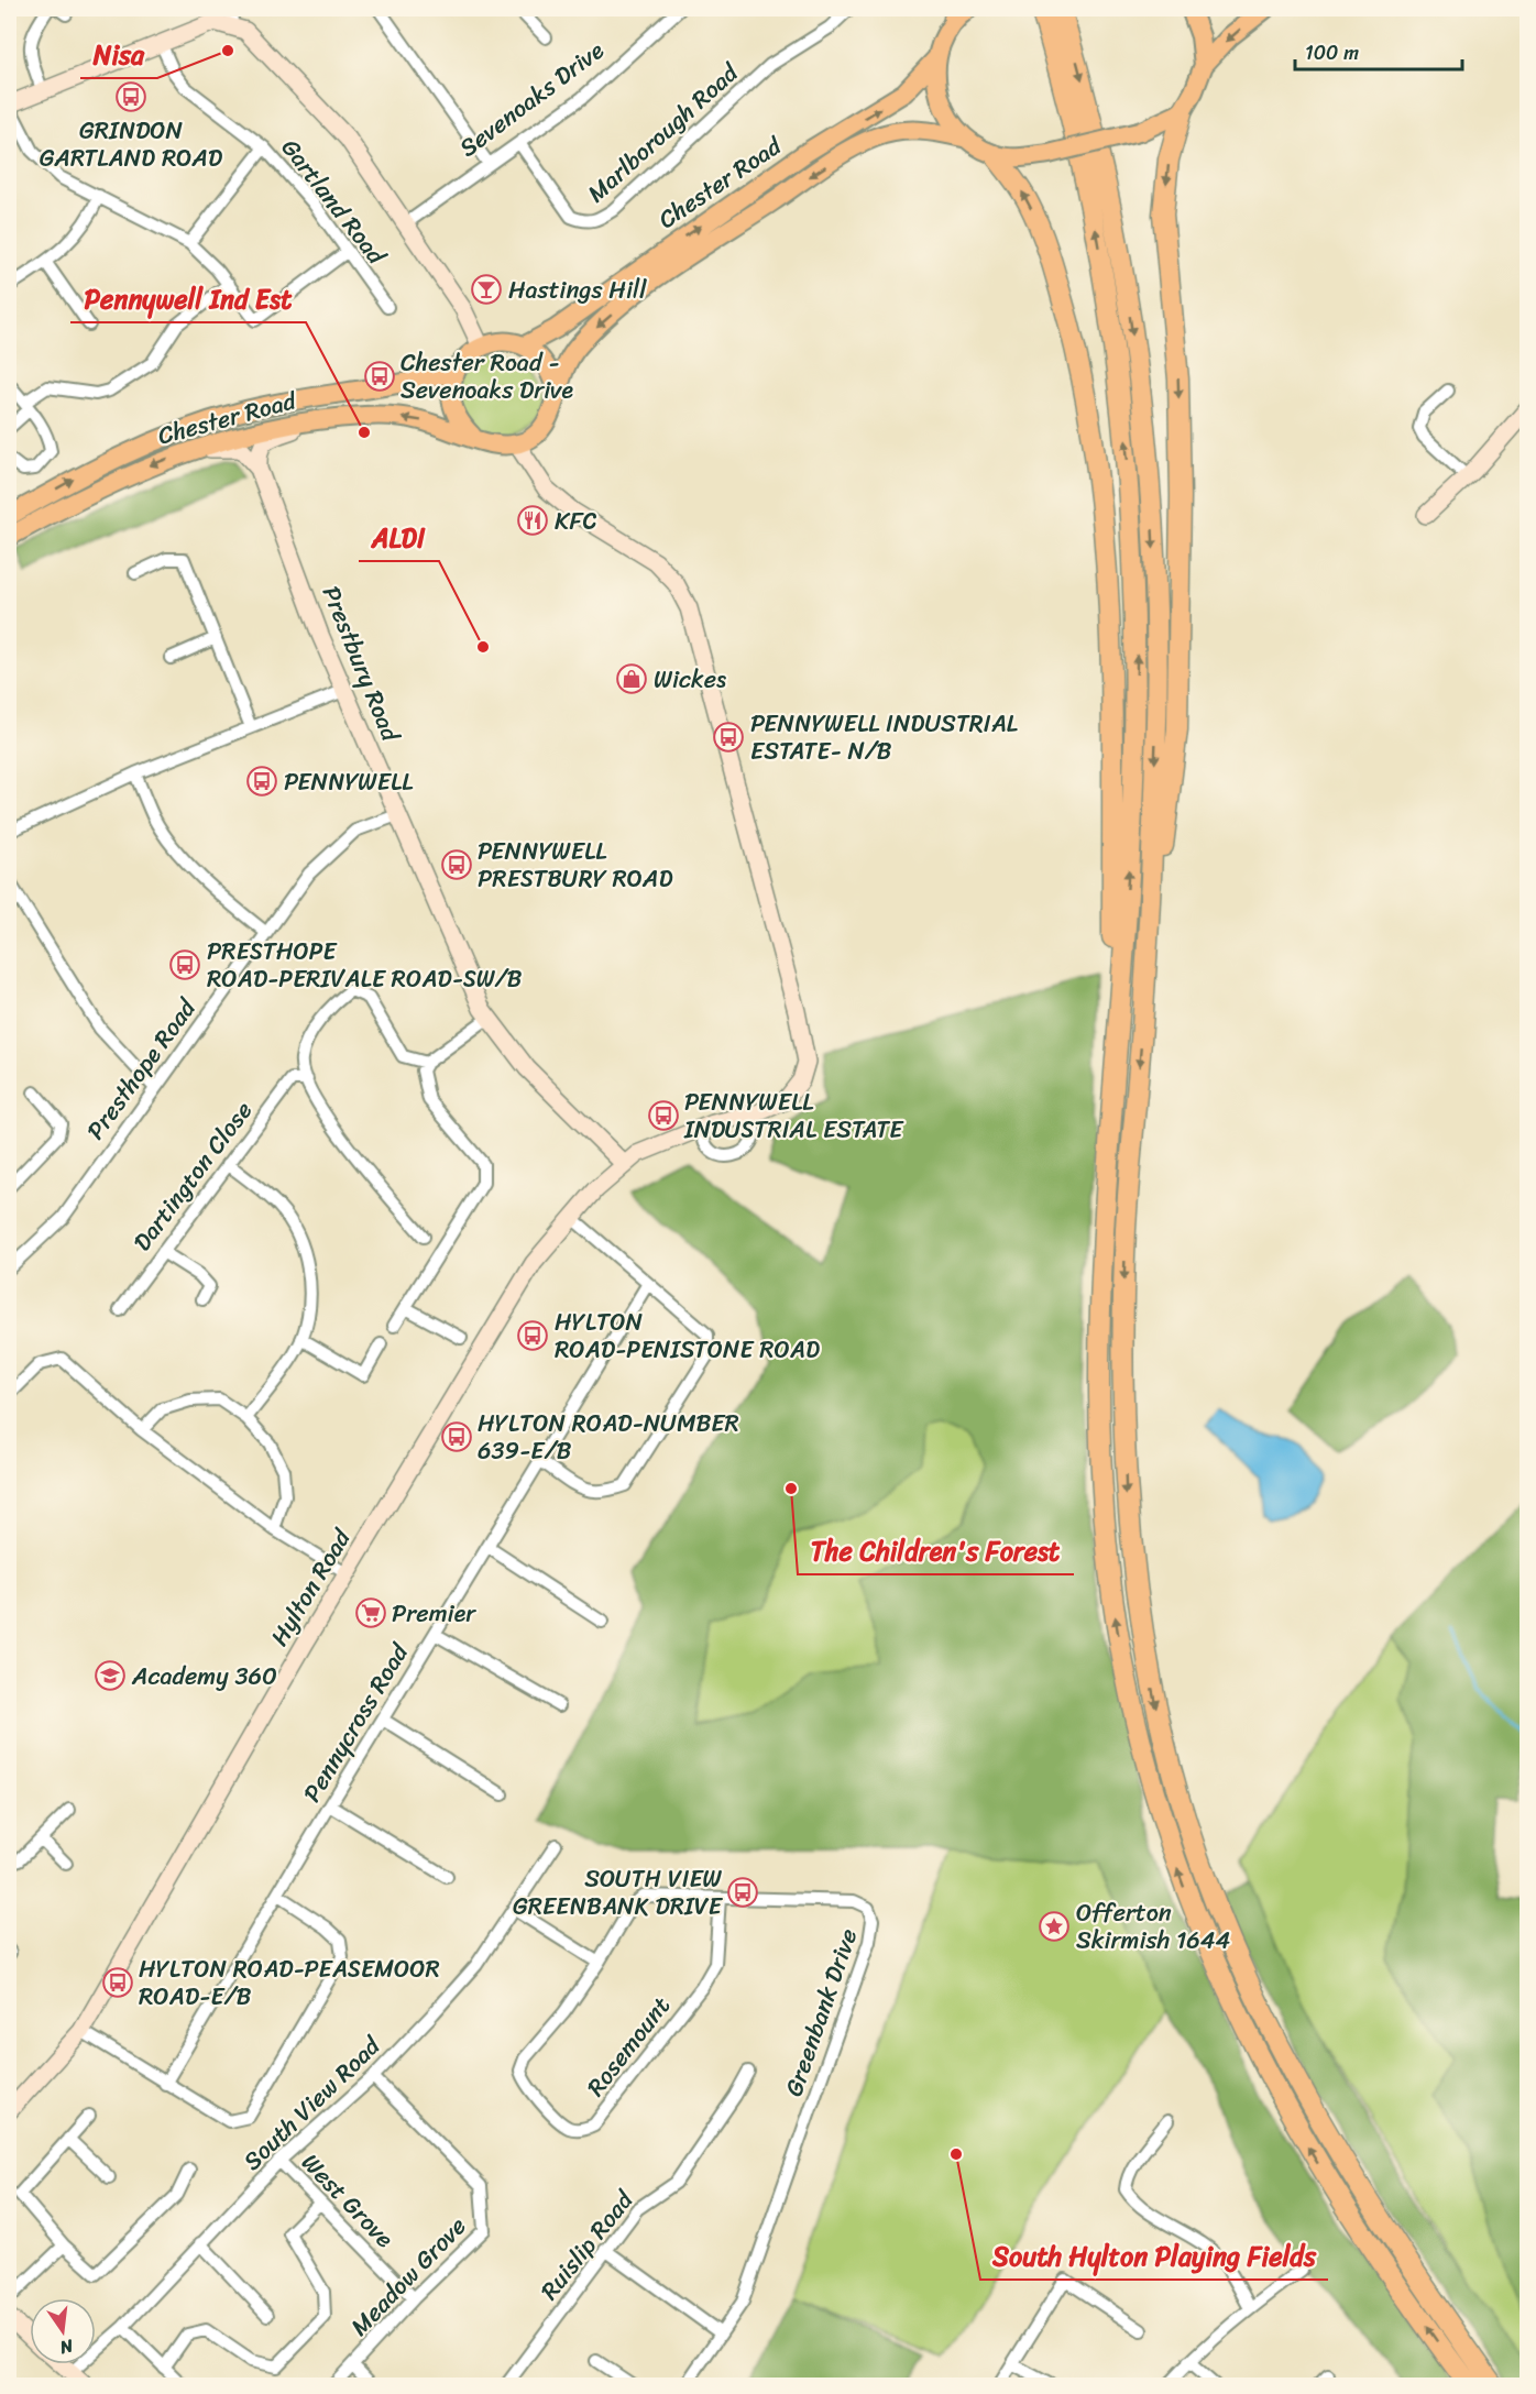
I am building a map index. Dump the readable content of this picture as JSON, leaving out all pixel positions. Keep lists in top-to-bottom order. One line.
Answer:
{"streets":{"main road":["Chester Road"],"street":["Sevenoaks Drive","Marlborough Road","Gartland Road","Prestbury Road","Presthope Road","Dartington Close","Hylton Road","Pennycross Road","Greenbank Drive","Rosemount","South View Road","West Grove","Ruislip Road","Meadow Grove"]},"crossings":[["Sevenoaks Drive","Marlborough Road"],["Chester Road","Prestbury Road"],["Chester Road","Hylton Road"],["Prestbury Road","Presthope Road"],["Prestbury Road","Hylton Road"],["Greenbank Drive","Rosemount"],["South View Road","West Grove"],["South View Road","Meadow Grove"],["West Grove","Meadow Grove"]],"places":{"other":["Nisa","Pennywell Ind Est","ALDI","The Children's Forest","South Hylton Playing Fields"],"bus stop":["GRINDON GARTLAND ROAD","Chester Road - Sevenoaks Drive","PENNYWELL INDUSTRIAL ESTATE- N/B","PENNYWELL","PENNYWELL PRESTBURY ROAD","PRESTHOPE ROAD-PERIVALE ROAD-SW/B","PENNYWELL INDUSTRIAL ESTATE","HYLTON ROAD-PENISTONE ROAD","HYLTON ROAD-NUMBER 639-E/B","SOUTH VIEW GREENBANK DRIVE","HYLTON ROAD-PEASEMOOR ROAD-E/B"],"bar":["Hastings Hill"],"restaurant":["KFC"],"shop":["Wickes"],"supermarket":["Premier"],"school or university":["Academy 360"],"place":["Offerton Skirmish 1644"]},"scale_bar":"100 m","north":"bottom"}
